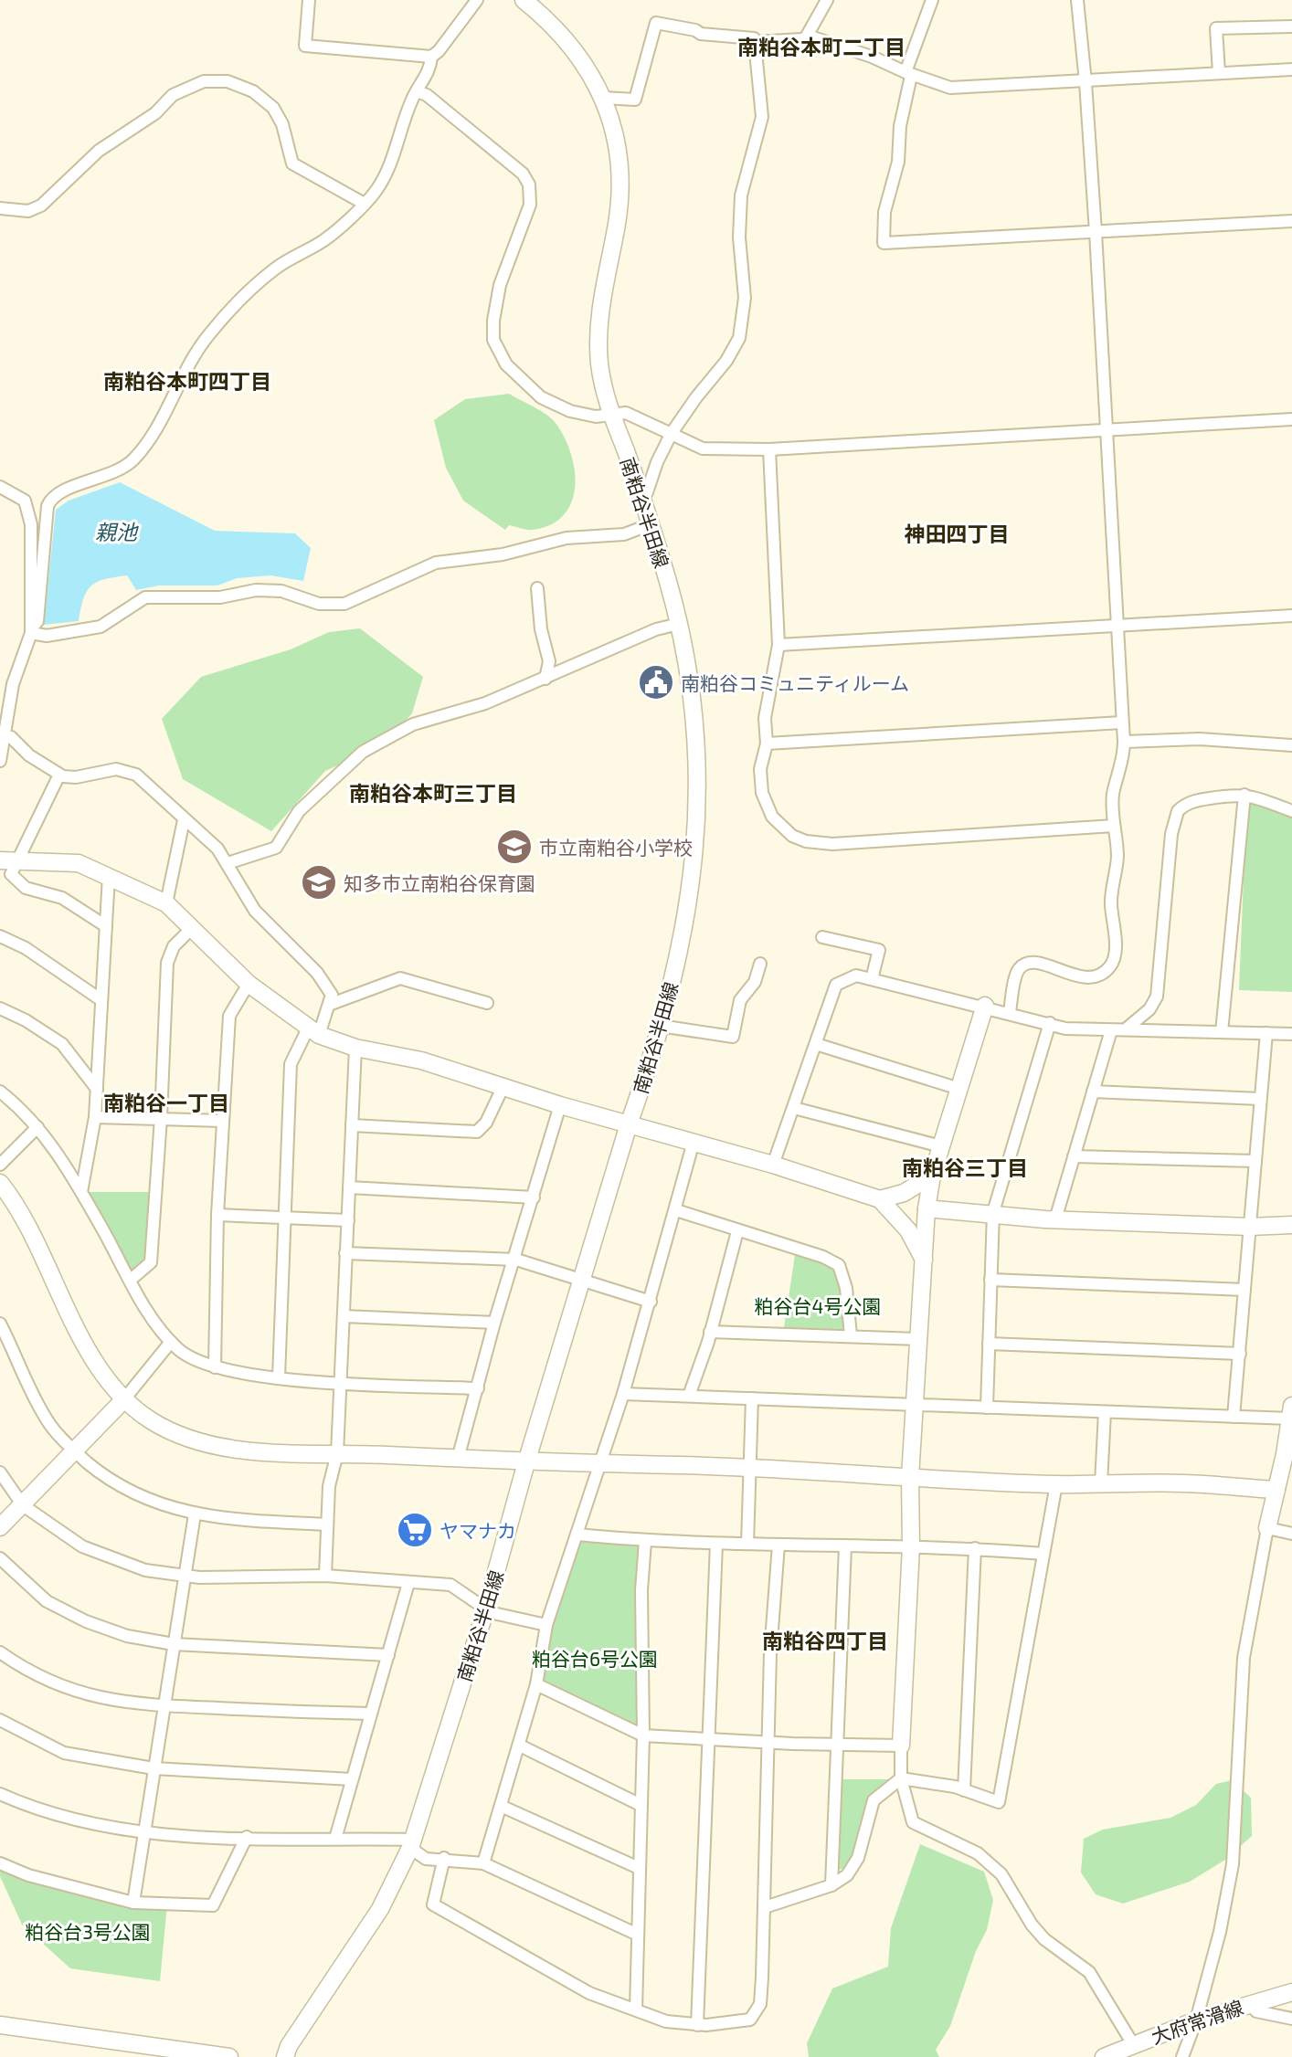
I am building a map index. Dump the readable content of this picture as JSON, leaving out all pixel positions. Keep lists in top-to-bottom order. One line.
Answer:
{"streets":{"street":["南粕谷半田線","大府常滑線"]},"districts":["南粕谷本町二丁目","南粕谷本町四丁目","神田四丁目","南粕谷本町三丁目","南粕谷一丁目","南粕谷三丁目","南粕谷四丁目"],"water":["親池"],"parks":["粕谷台4号公園","粕谷台6号公園","粕谷台3号公園"],"places":{"public building":["南粕谷コミュニティルーム"],"school or university":["市立南粕谷小学校","知多市立南粕谷保育園"],"supermarket":["ヤマナカ"]}}
